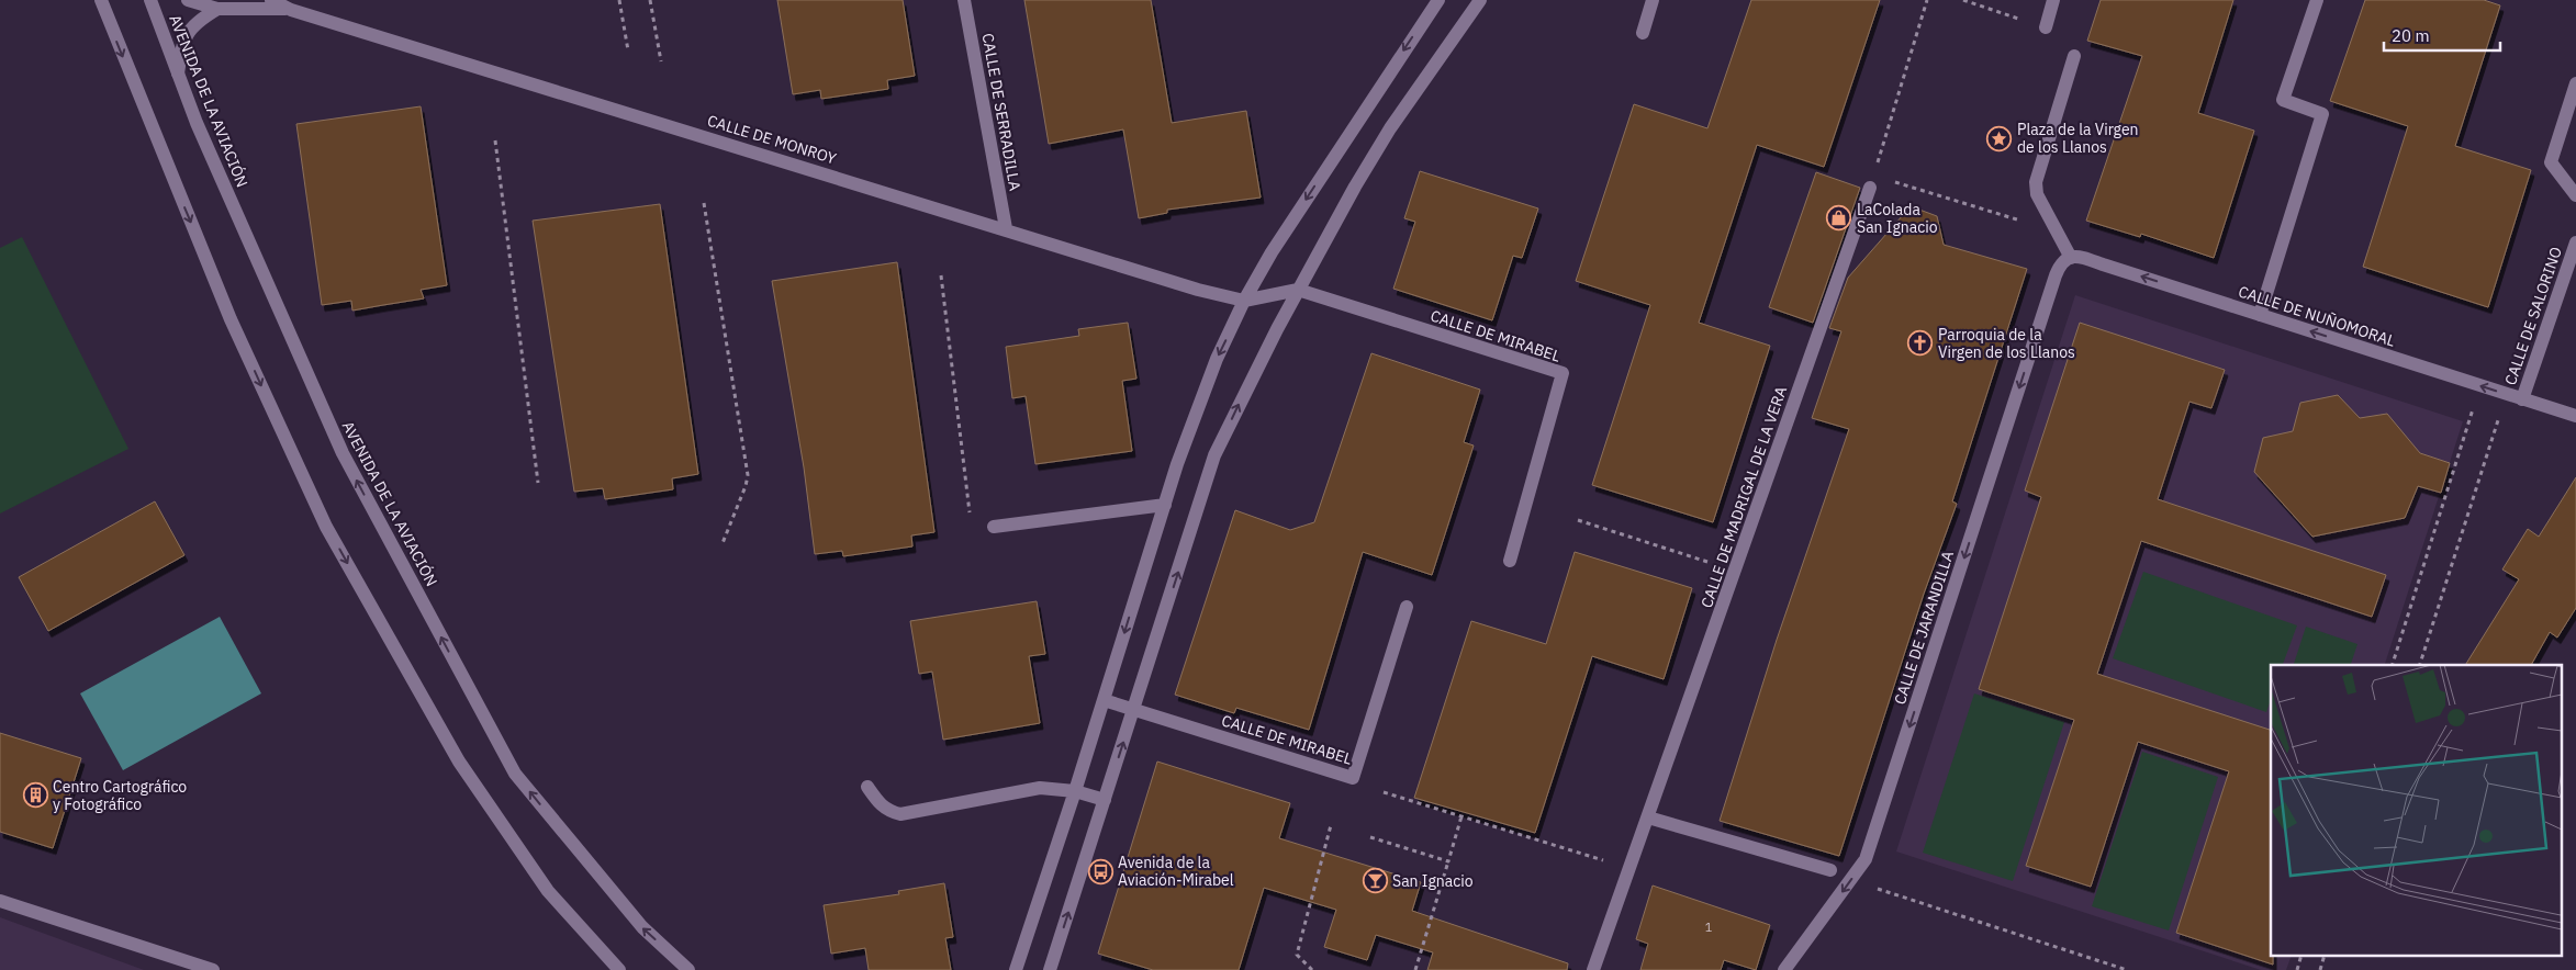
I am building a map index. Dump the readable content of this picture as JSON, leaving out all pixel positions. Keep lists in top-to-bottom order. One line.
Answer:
{"streets":{"street":["AVENIDA DE LA AVIACIÓN","CALLE DE SERRADILLA","CALLE DE MONROY","CALLE DE NUÑOMORAL","CALLE DE SALORINO","CALLE DE MIRABEL","CALLE DE MADRIGAL DE LA VERA","CALLE DE JARANDILLA"]},"crossings":[["CALLE DE SERRADILLA","CALLE DE MONROY"],["CALLE DE MONROY","CALLE DE MIRABEL"],["CALLE DE NUÑOMORAL","CALLE DE SALORINO"],["CALLE DE NUÑOMORAL","CALLE DE JARANDILLA"]],"one_way":["CALLE DE NUÑOMORAL","CALLE DE JARANDILLA"],"places":{"place":["Plaza de la Virgen de los Llanos"],"shop":["LaColada San Ignacio"],"church":["Parroquia de la Virgen de los Llanos"],"building":["Centro Cartográfico y Fotográfico"],"bus stop":["Avenida de la Aviación-Mirabel"],"bar":["San Ignacio"]},"house_numbers":["1"],"scale_bar":"20 m"}
